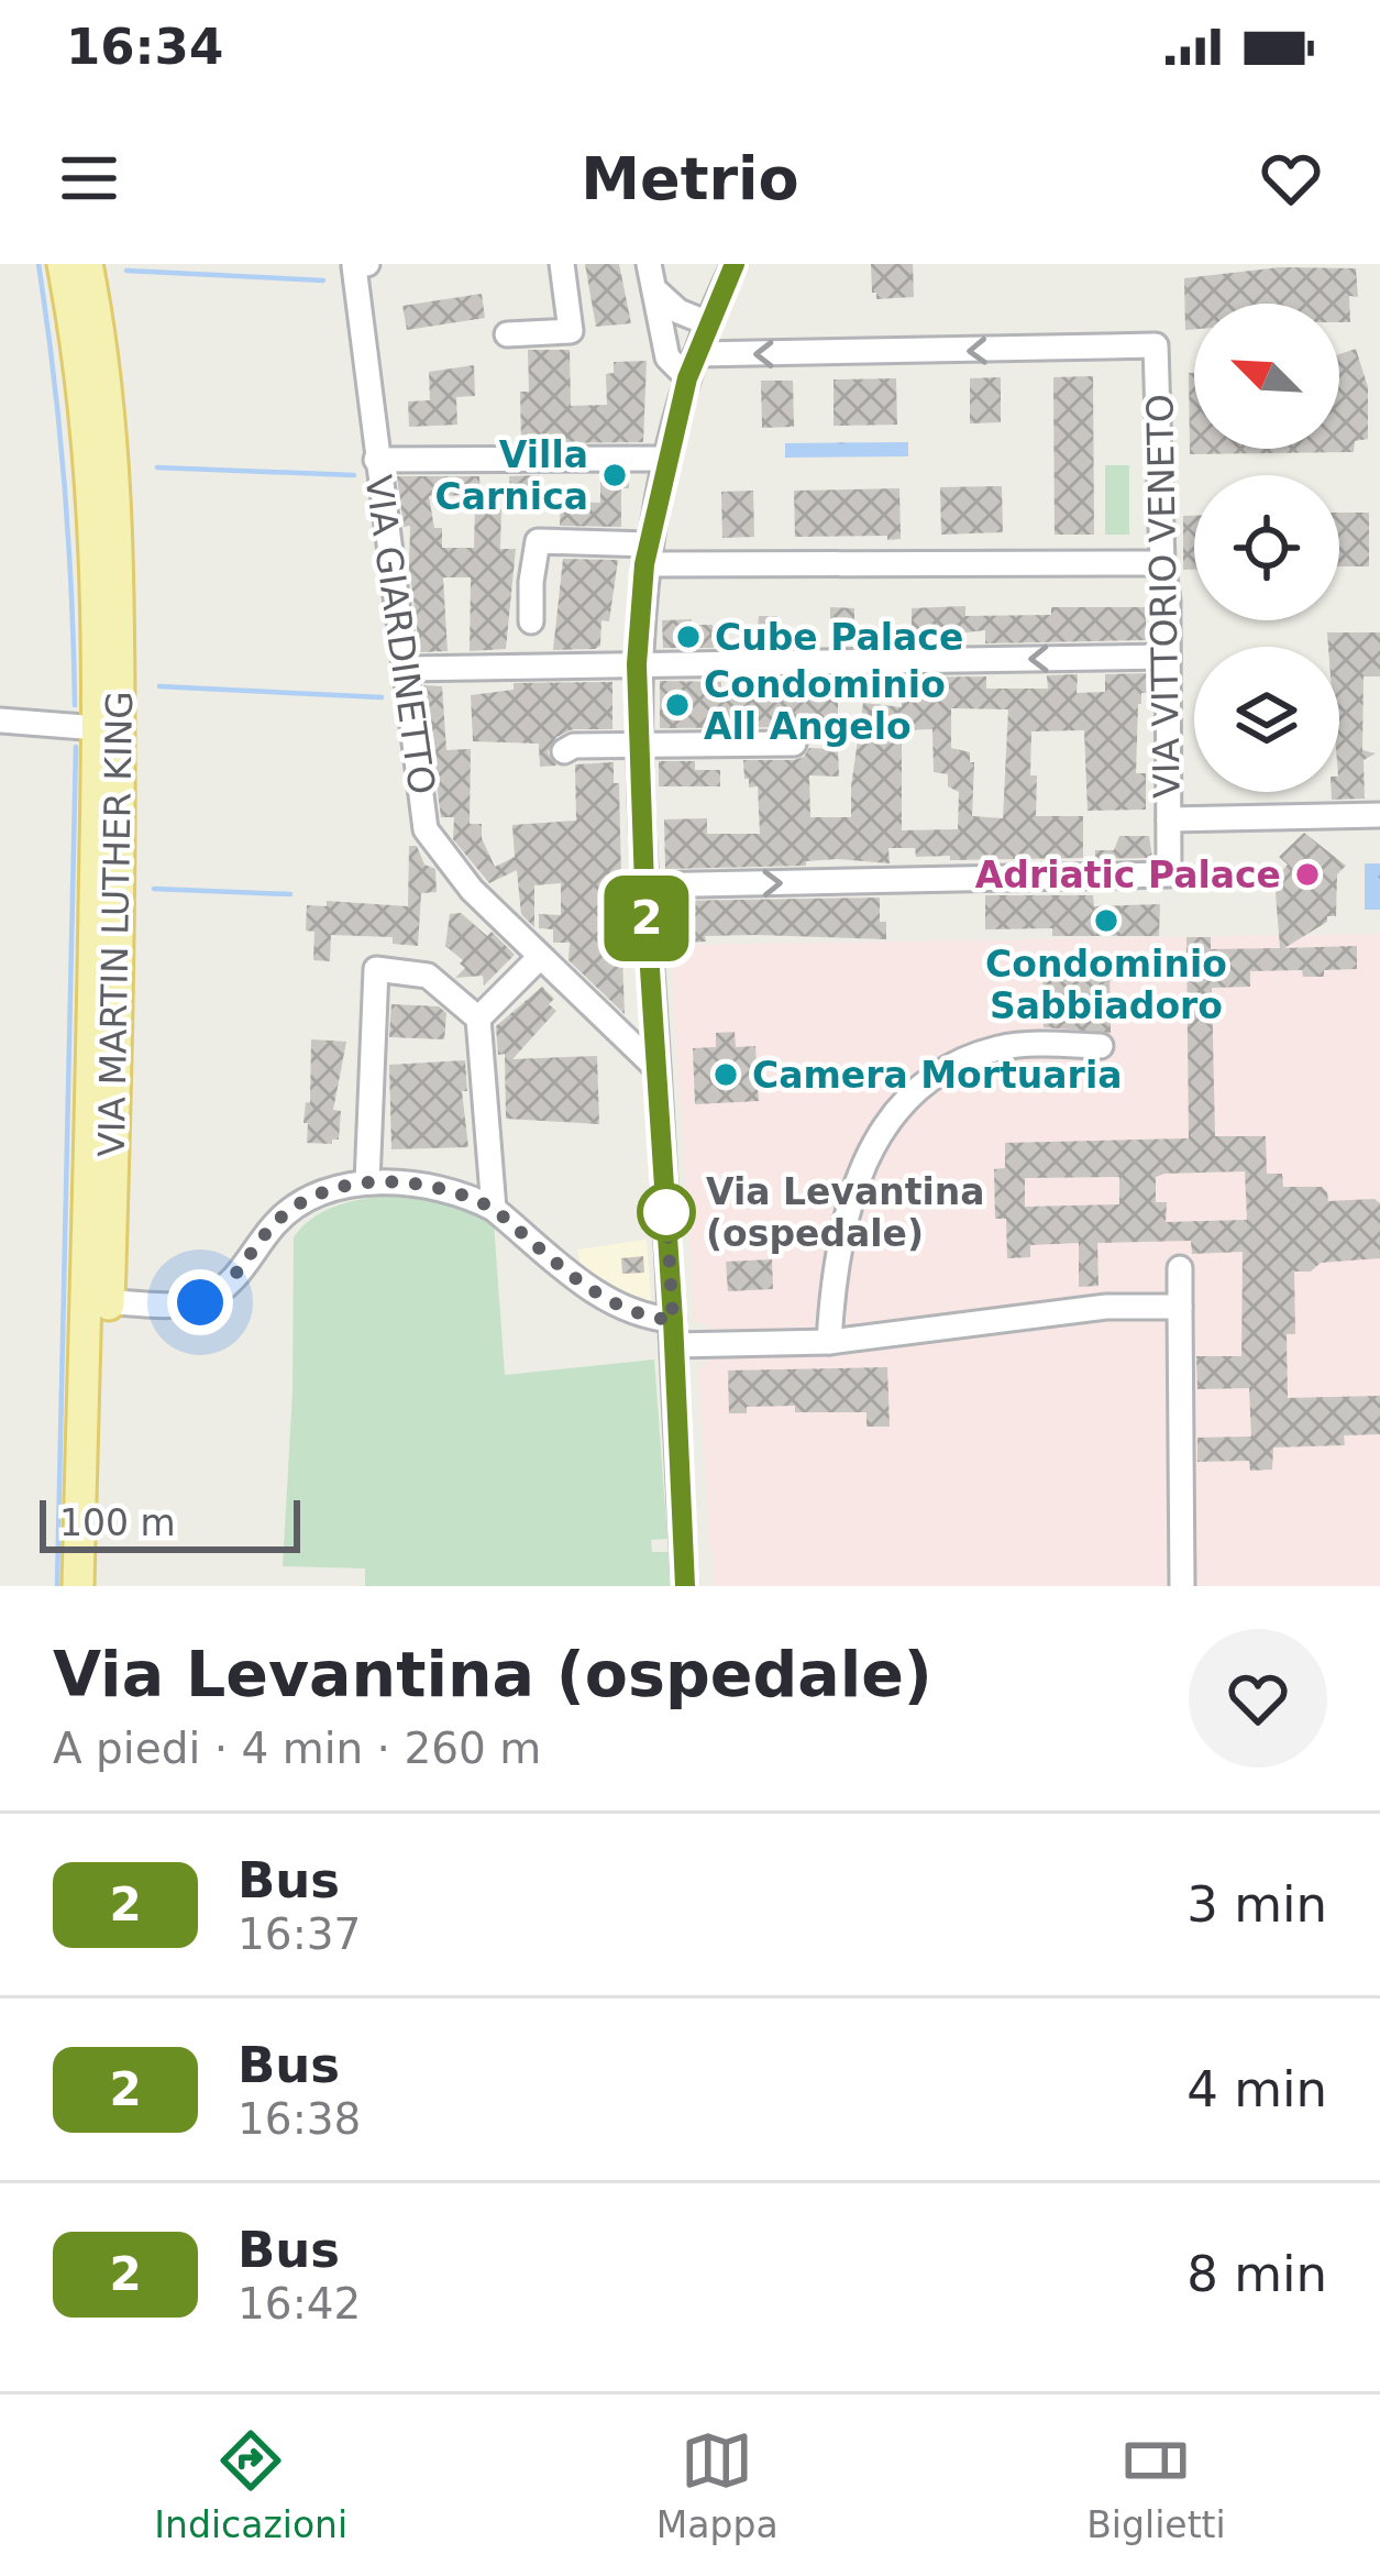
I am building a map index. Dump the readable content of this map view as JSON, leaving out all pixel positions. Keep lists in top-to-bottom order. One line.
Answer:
{"streets":{"main road":["VIA MARTIN LUTHER KING"],"street":["VIA VITTORIO VENETO","VIA GIARDINETTO"]},"places":["Villa Carnica","Cube Palace","Condominio All Angelo","Adriatic Palace","Condominio Sabbiadoro","Camera Mortuaria","Via Levantina (ospedale)"],"lines":["bus line 2"],"scale_bar":"100 m","north":"top left","page":{"status":"16:34","header":"Metrio","on_map":"2","scale":"100 m","heading":["Via Levantina (ospedale)","A piedi · 4 min · 260 m"],"list":[{"mark":"2","name":"Bus","note":"16:37","value":"3 min"},{"mark":"2","name":"Bus","note":"16:38","value":"4 min"},{"mark":"2","name":"Bus","note":"16:42","value":"8 min"}],"tabs":["Indicazioni","Mappa","Biglietti"]}}
